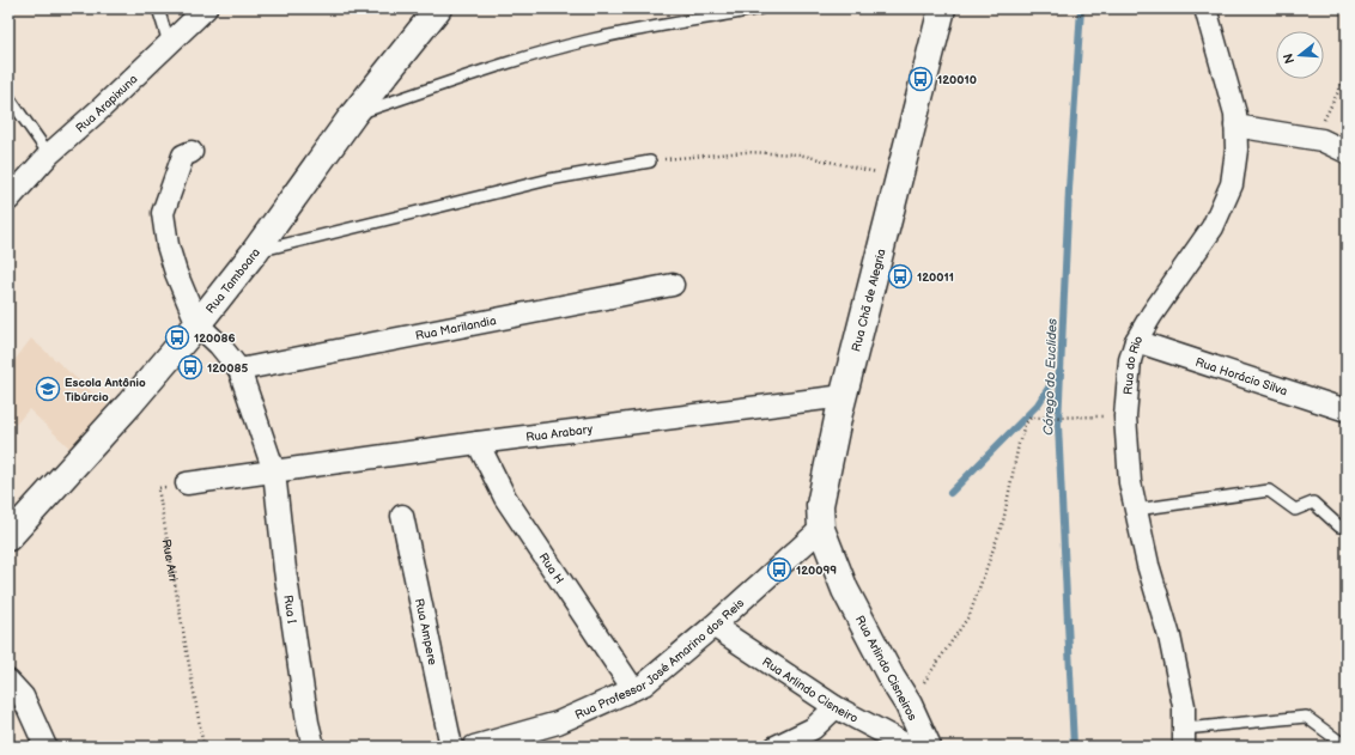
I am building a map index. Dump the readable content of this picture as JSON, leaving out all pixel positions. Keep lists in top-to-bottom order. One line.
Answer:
{"streets":{"main road":["Rua Tamboara","Rua Chã de Alegria","Rua Arlindo Cisneiros"],"street":["Rua Arapixuna","Rua Marilandia","Rua do Rio","Rua Horácio Silva","Rua Arabary","Rua H","Rua I","Rua Ampere","Rua Professor José Amarino dos Reis","Rua Arlindo Cisneiro"],"path":["Rua Airi"]},"crossings":[["Rua Chã de Alegria","Rua Arabary"],["Rua Chã de Alegria","Rua Professor José Amarino dos Reis"],["Rua Chã de Alegria","Rua Arlindo Cisneiros"],["Rua Marilandia","Rua I"],["Rua do Rio","Rua Horácio Silva"],["Rua Arabary","Rua H"],["Rua Arabary","Rua I"],["Rua H","Rua Professor José Amarino dos Reis"],["Rua Professor José Amarino dos Reis","Rua Arlindo Cisneiro"]],"water":["Córego do Euclides"],"places":{"bus stop":["120010","120011","120086","120085","120099"],"school or university":["Escola Antônio Tibúrcio"]},"north":"left"}
